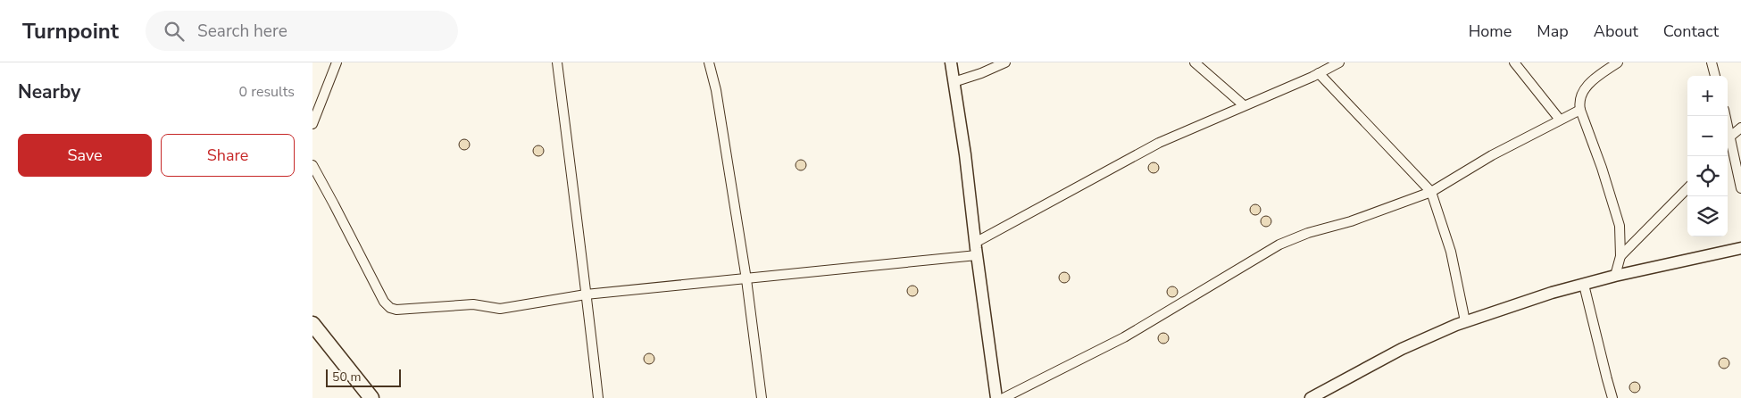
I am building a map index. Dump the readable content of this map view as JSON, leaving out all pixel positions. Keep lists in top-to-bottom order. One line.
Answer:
{"scale_bar":"50 m","page":{"header":"Turnpoint","search":"Search here","nav":["Home","Map","About","Contact"],"heading":["Nearby","0 results"],"map_buttons":["+","−"],"buttons":["Save","Share"],"scale":"50 m"}}
